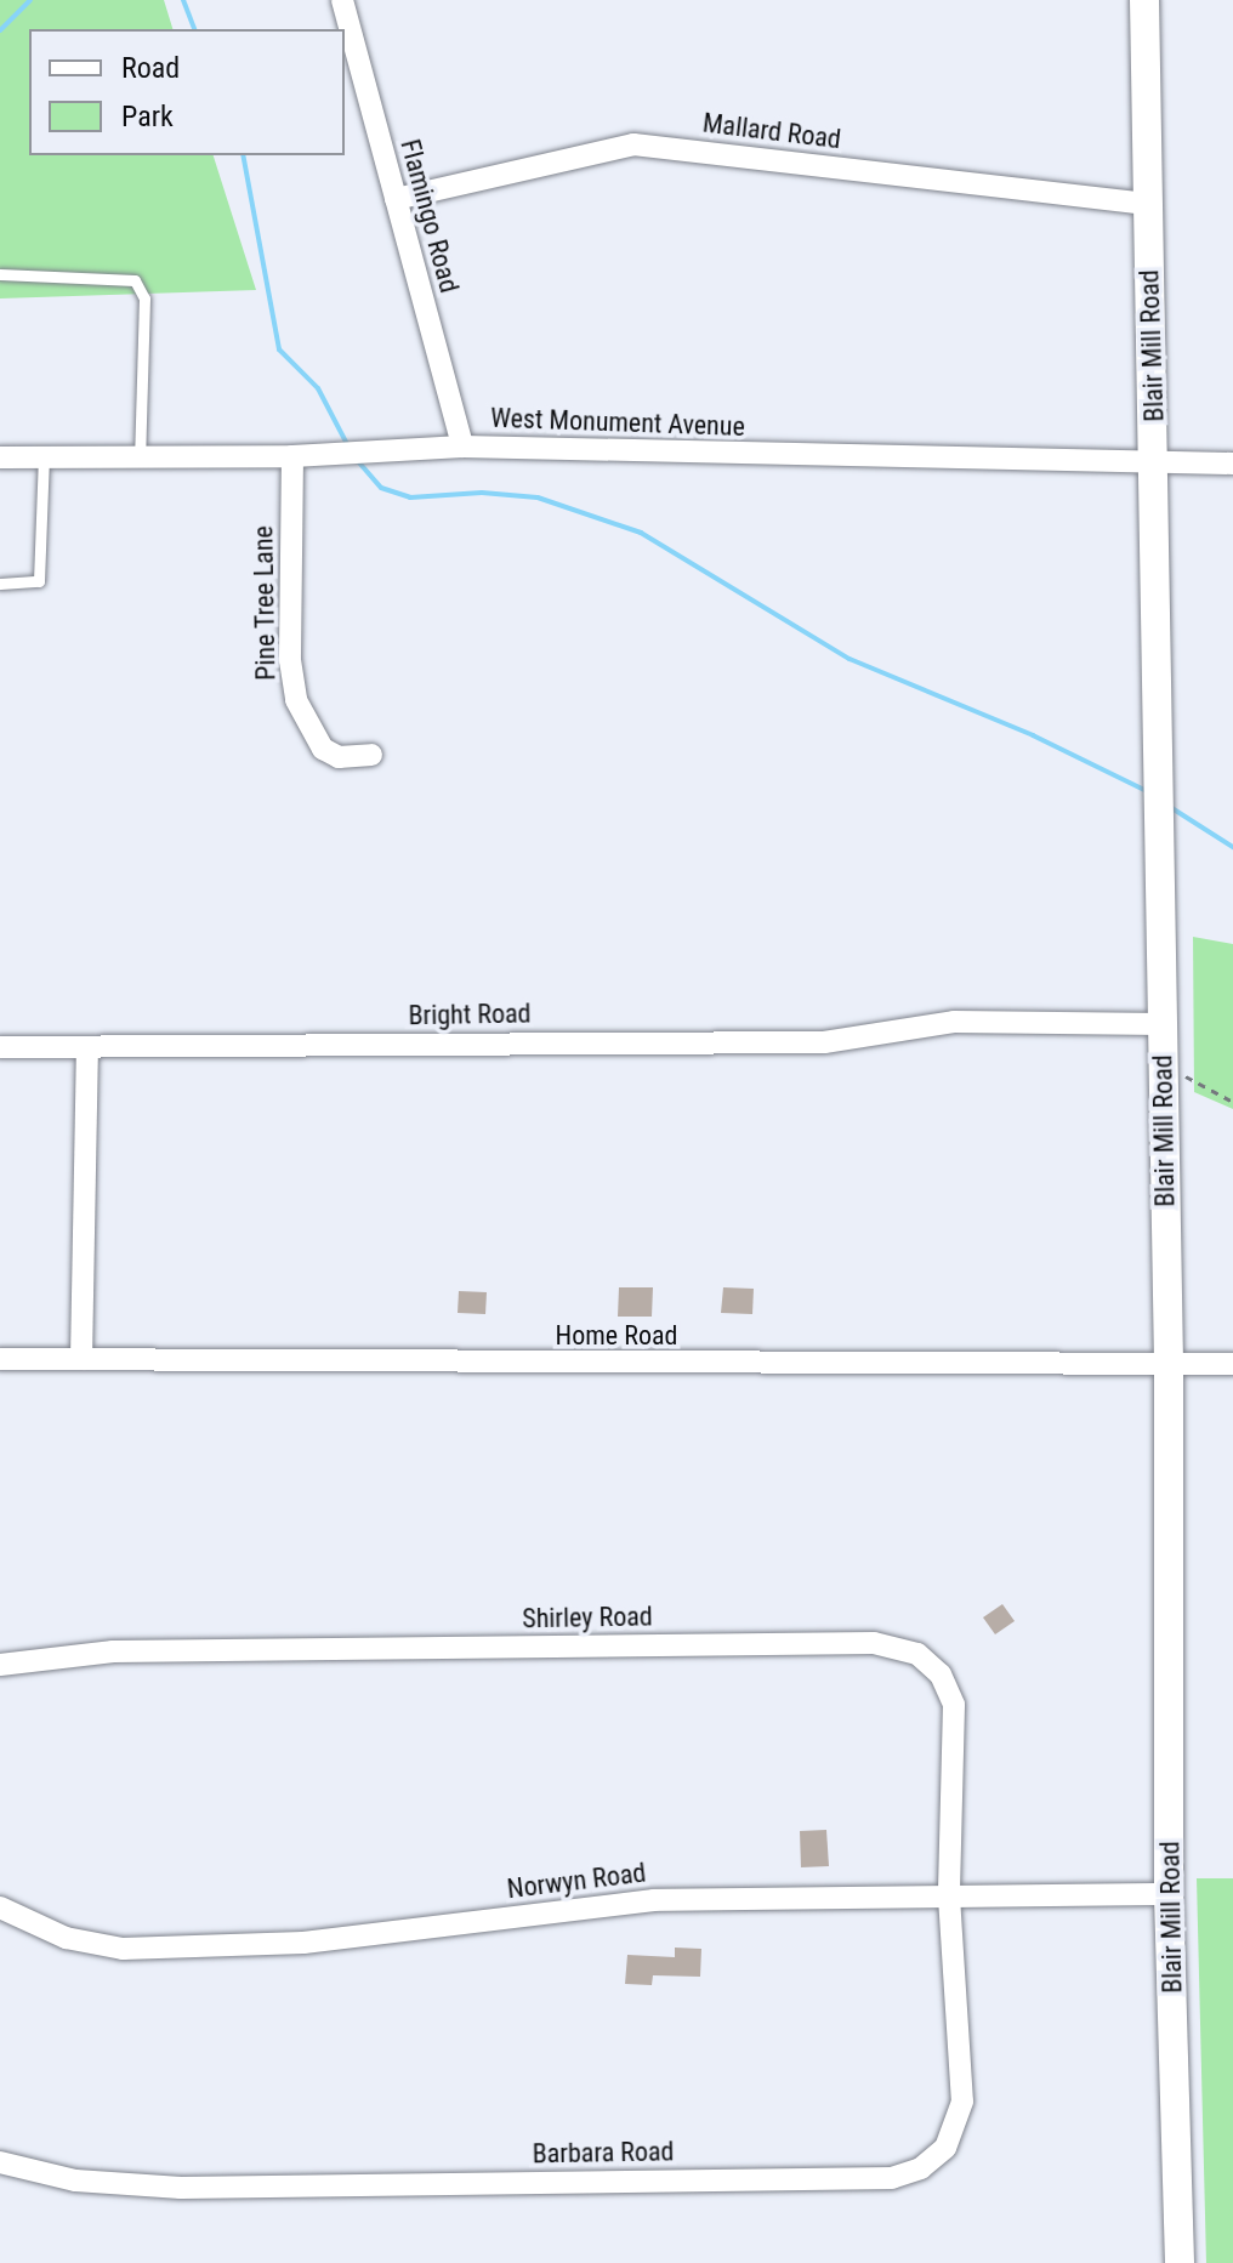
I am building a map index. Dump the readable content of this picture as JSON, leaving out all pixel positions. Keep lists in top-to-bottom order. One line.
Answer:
{"streets":{"main road":["Blair Mill Road"],"street":["Mallard Road","Flamingo Road","West Monument Avenue","Pine Tree Lane","Bright Road","Home Road","Shirley Road","Norwyn Road","Barbara Road"]},"crossings":[["Mallard Road","Flamingo Road"],["Mallard Road","Blair Mill Road"],["Flamingo Road","West Monument Avenue"],["Blair Mill Road","West Monument Avenue"],["Blair Mill Road","Bright Road"],["Blair Mill Road","Home Road"],["Blair Mill Road","Norwyn Road"],["West Monument Avenue","Pine Tree Lane"],["Shirley Road","Norwyn Road"],["Shirley Road","Barbara Road"],["Norwyn Road","Barbara Road"]],"legend":["Road","Park"]}
